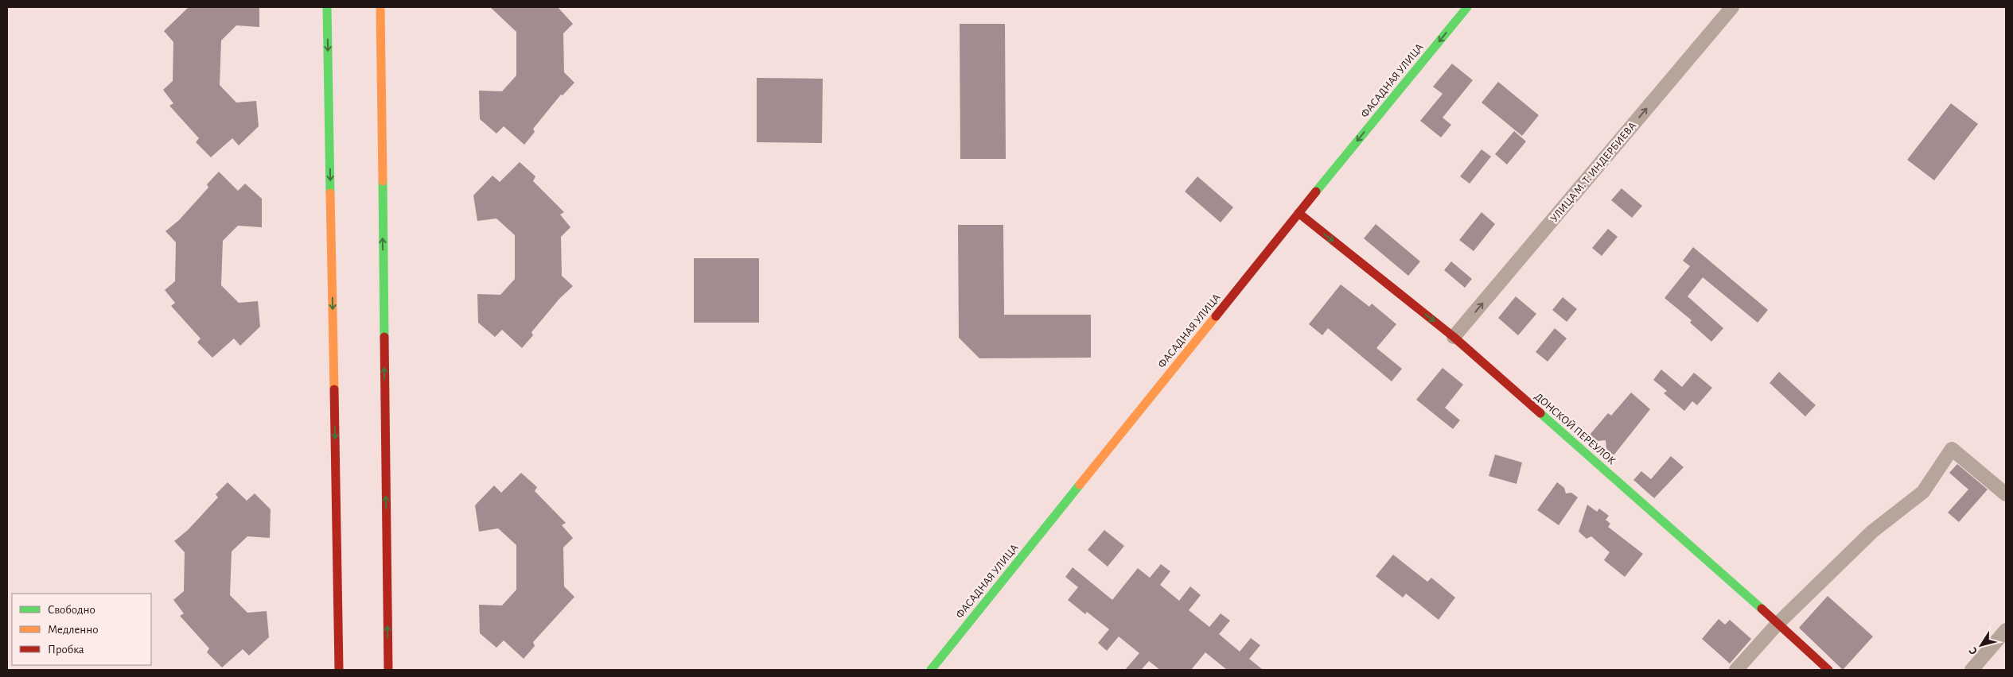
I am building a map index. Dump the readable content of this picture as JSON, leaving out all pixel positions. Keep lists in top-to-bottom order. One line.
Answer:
{"streets":{"street":["ФАСАДНАЯ УЛИЦА","УЛИЦА М. Т. ИНДЕРБИЕВА","ДОНСКОЙ ПЕРЕУЛОК"]},"crossings":[["ФАСАДНАЯ УЛИЦА","ДОНСКОЙ ПЕРЕУЛОК"],["УЛИЦА М. Т. ИНДЕРБИЕВА","ДОНСКОЙ ПЕРЕУЛОК"]],"one_way":["УЛИЦА М. Т. ИНДЕРБИЕВА"],"legend":["Свободно","Медленно","Пробка"],"north":"bottom left"}
